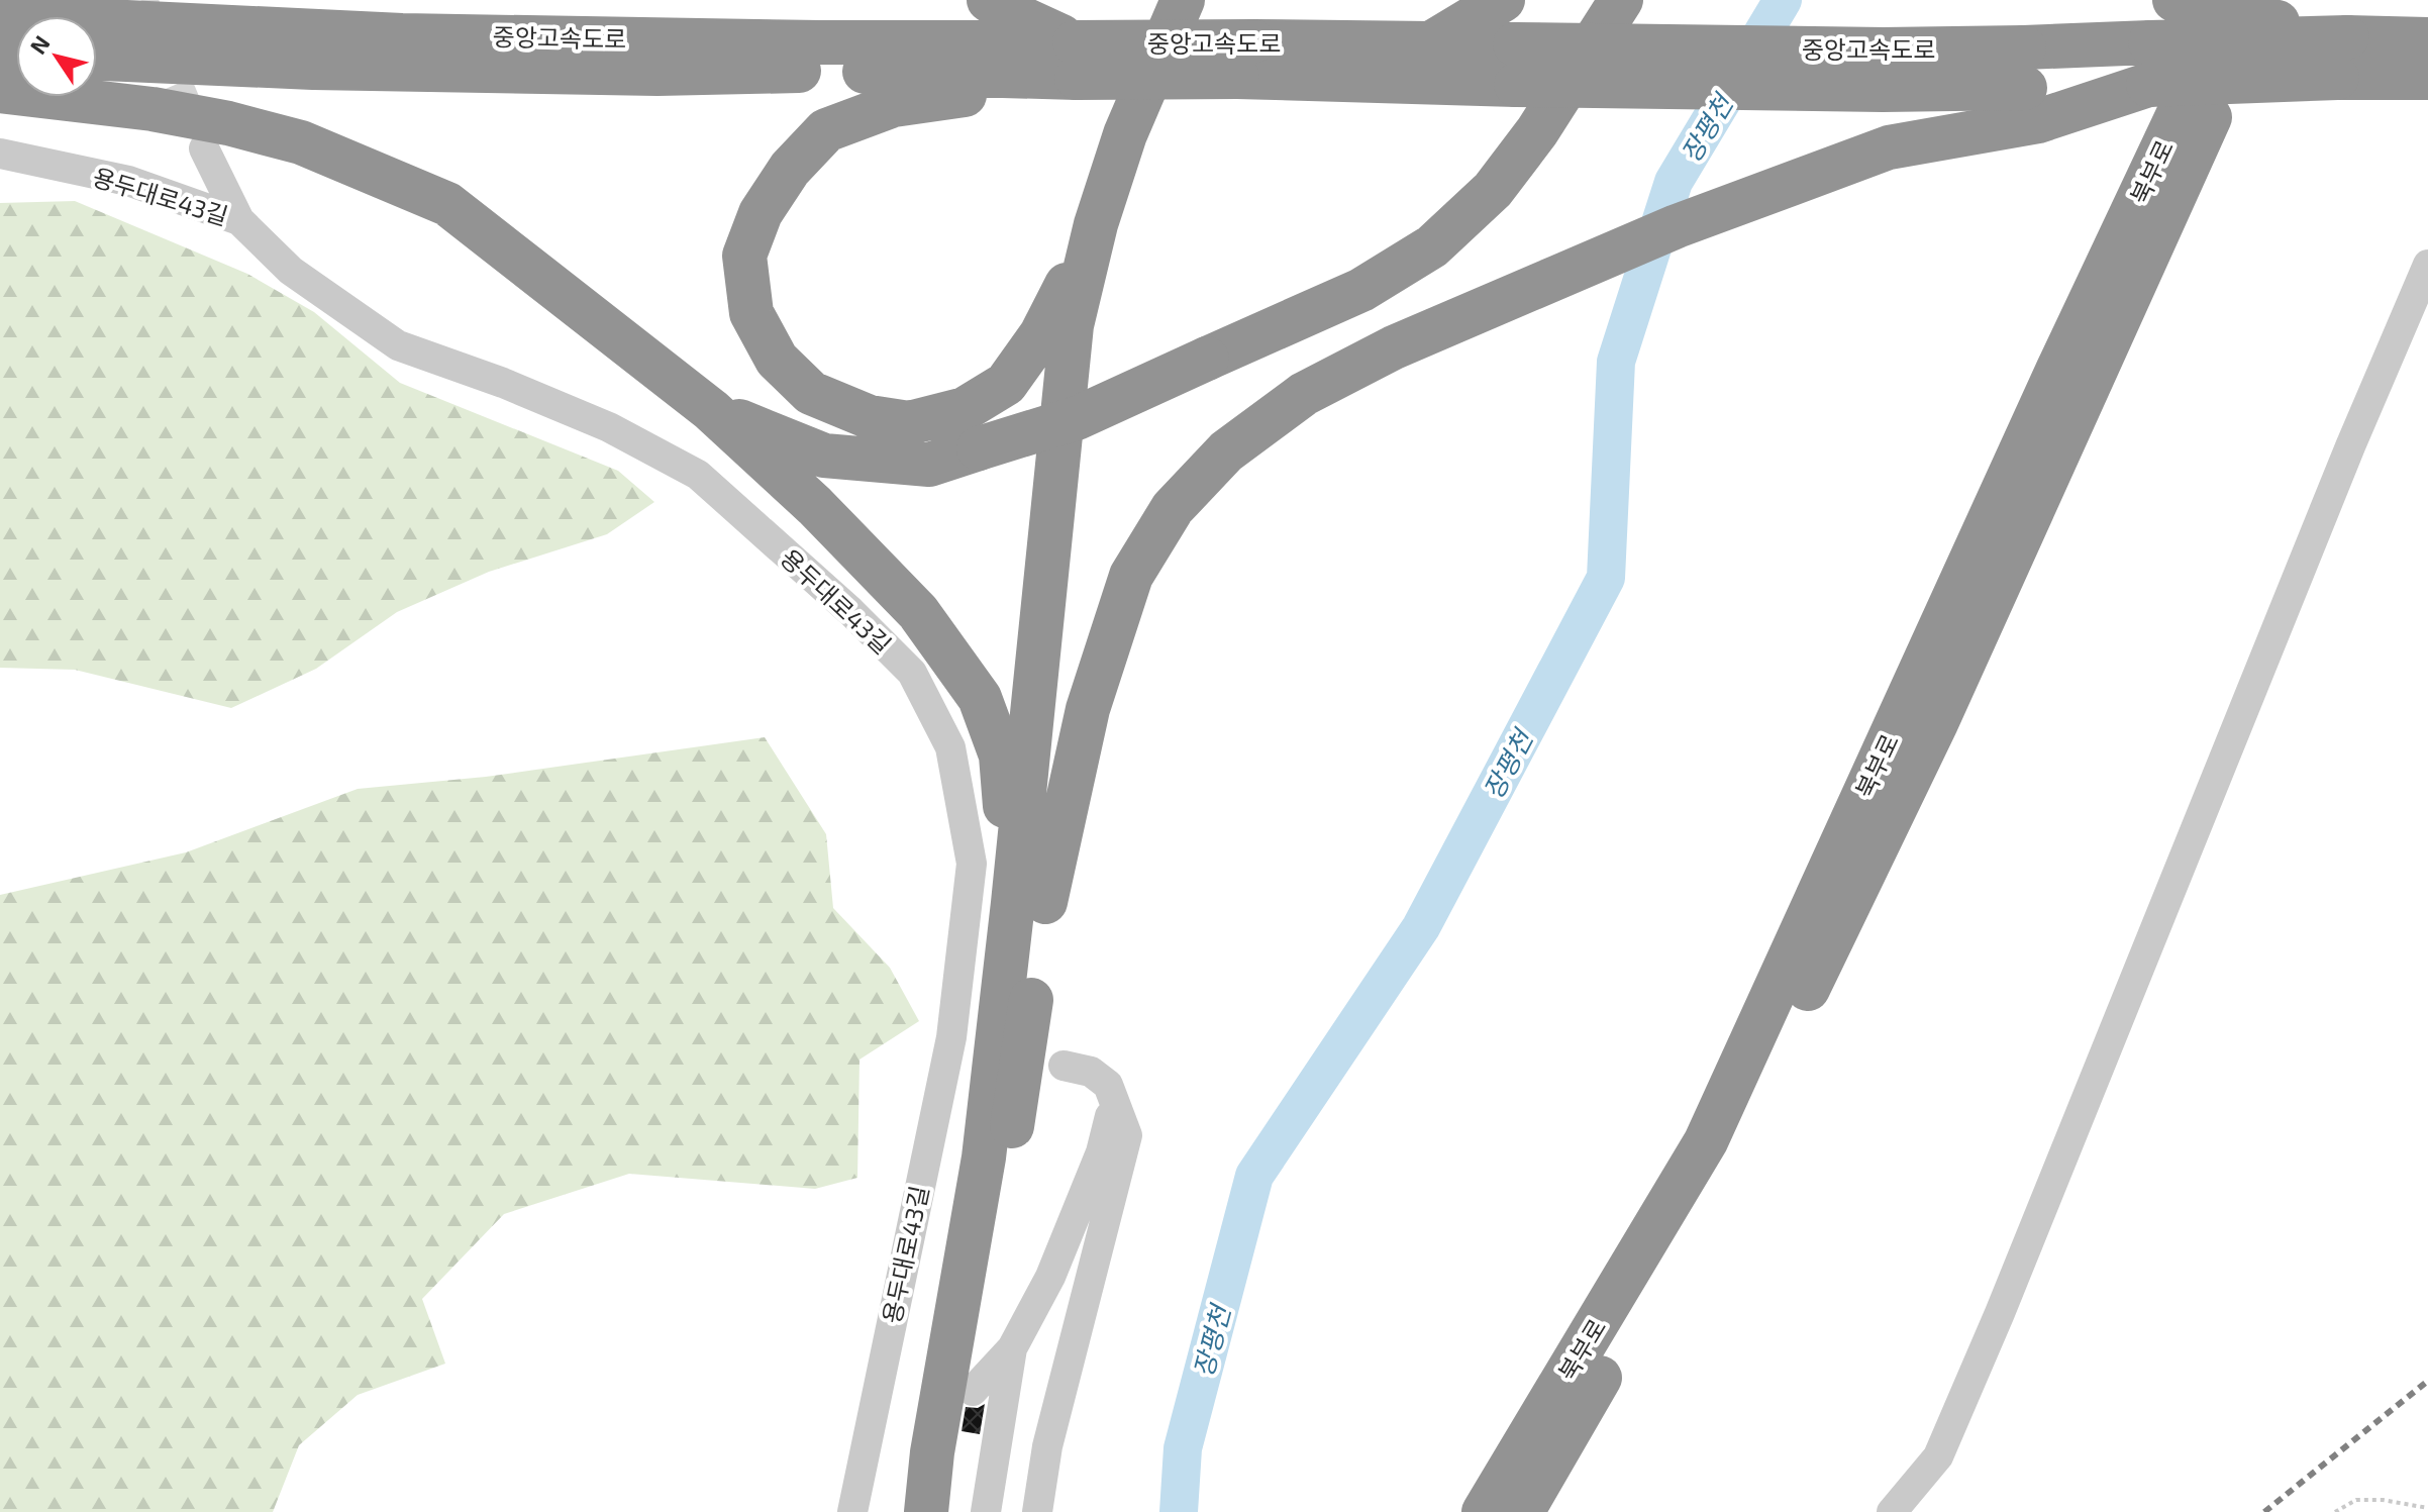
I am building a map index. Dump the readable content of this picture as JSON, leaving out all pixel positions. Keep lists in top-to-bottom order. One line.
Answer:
{"streets":{"highway":["중앙고속도로","북부로"],"street":["용두대로43길"]},"water":["장평천"],"north":"top left"}
